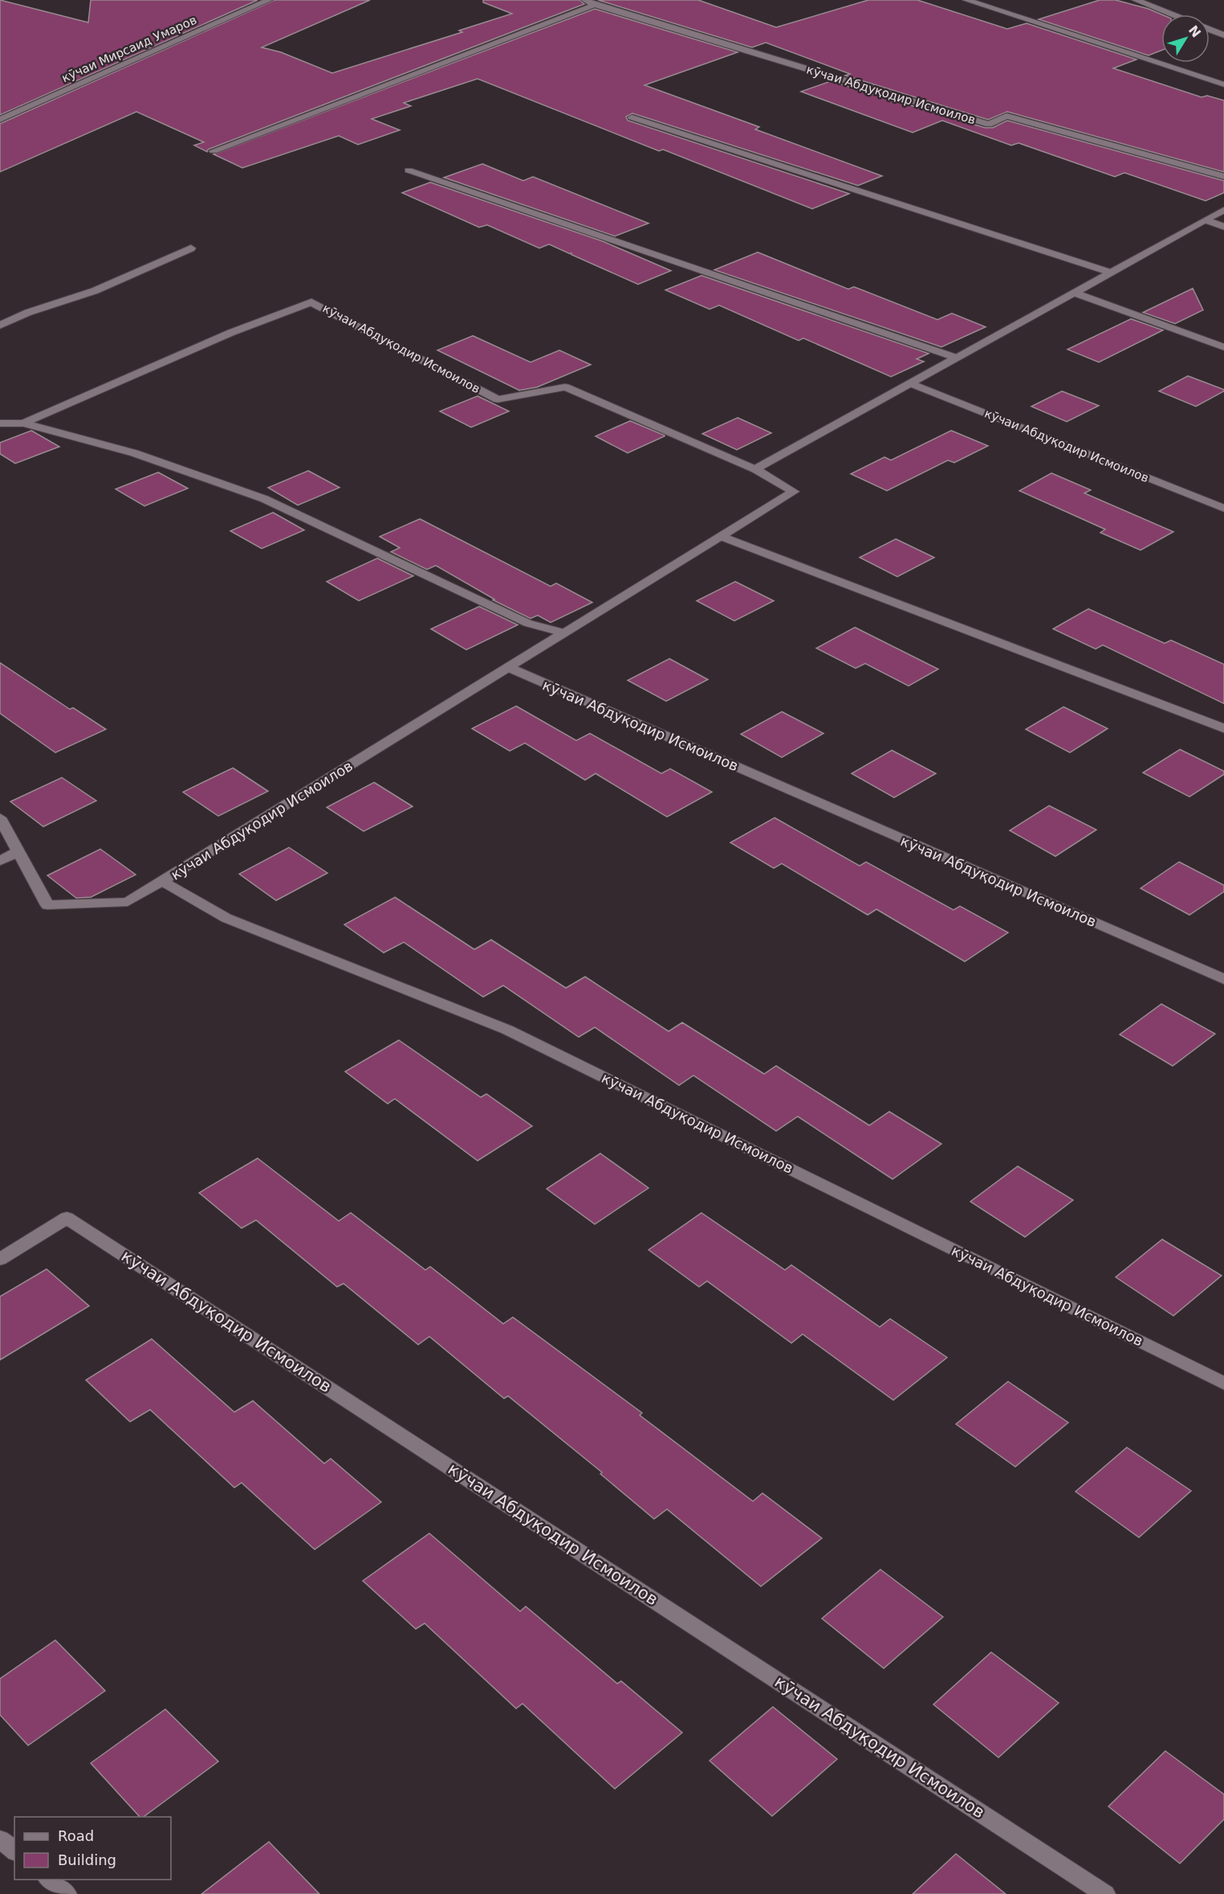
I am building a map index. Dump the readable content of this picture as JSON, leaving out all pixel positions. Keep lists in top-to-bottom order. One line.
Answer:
{"streets":{"street":["кӯчаи Мирсаид Умаров","кӯчаи Абдуқодир Исмоилов"]},"legend":["Road","Building"],"north":"top right"}
